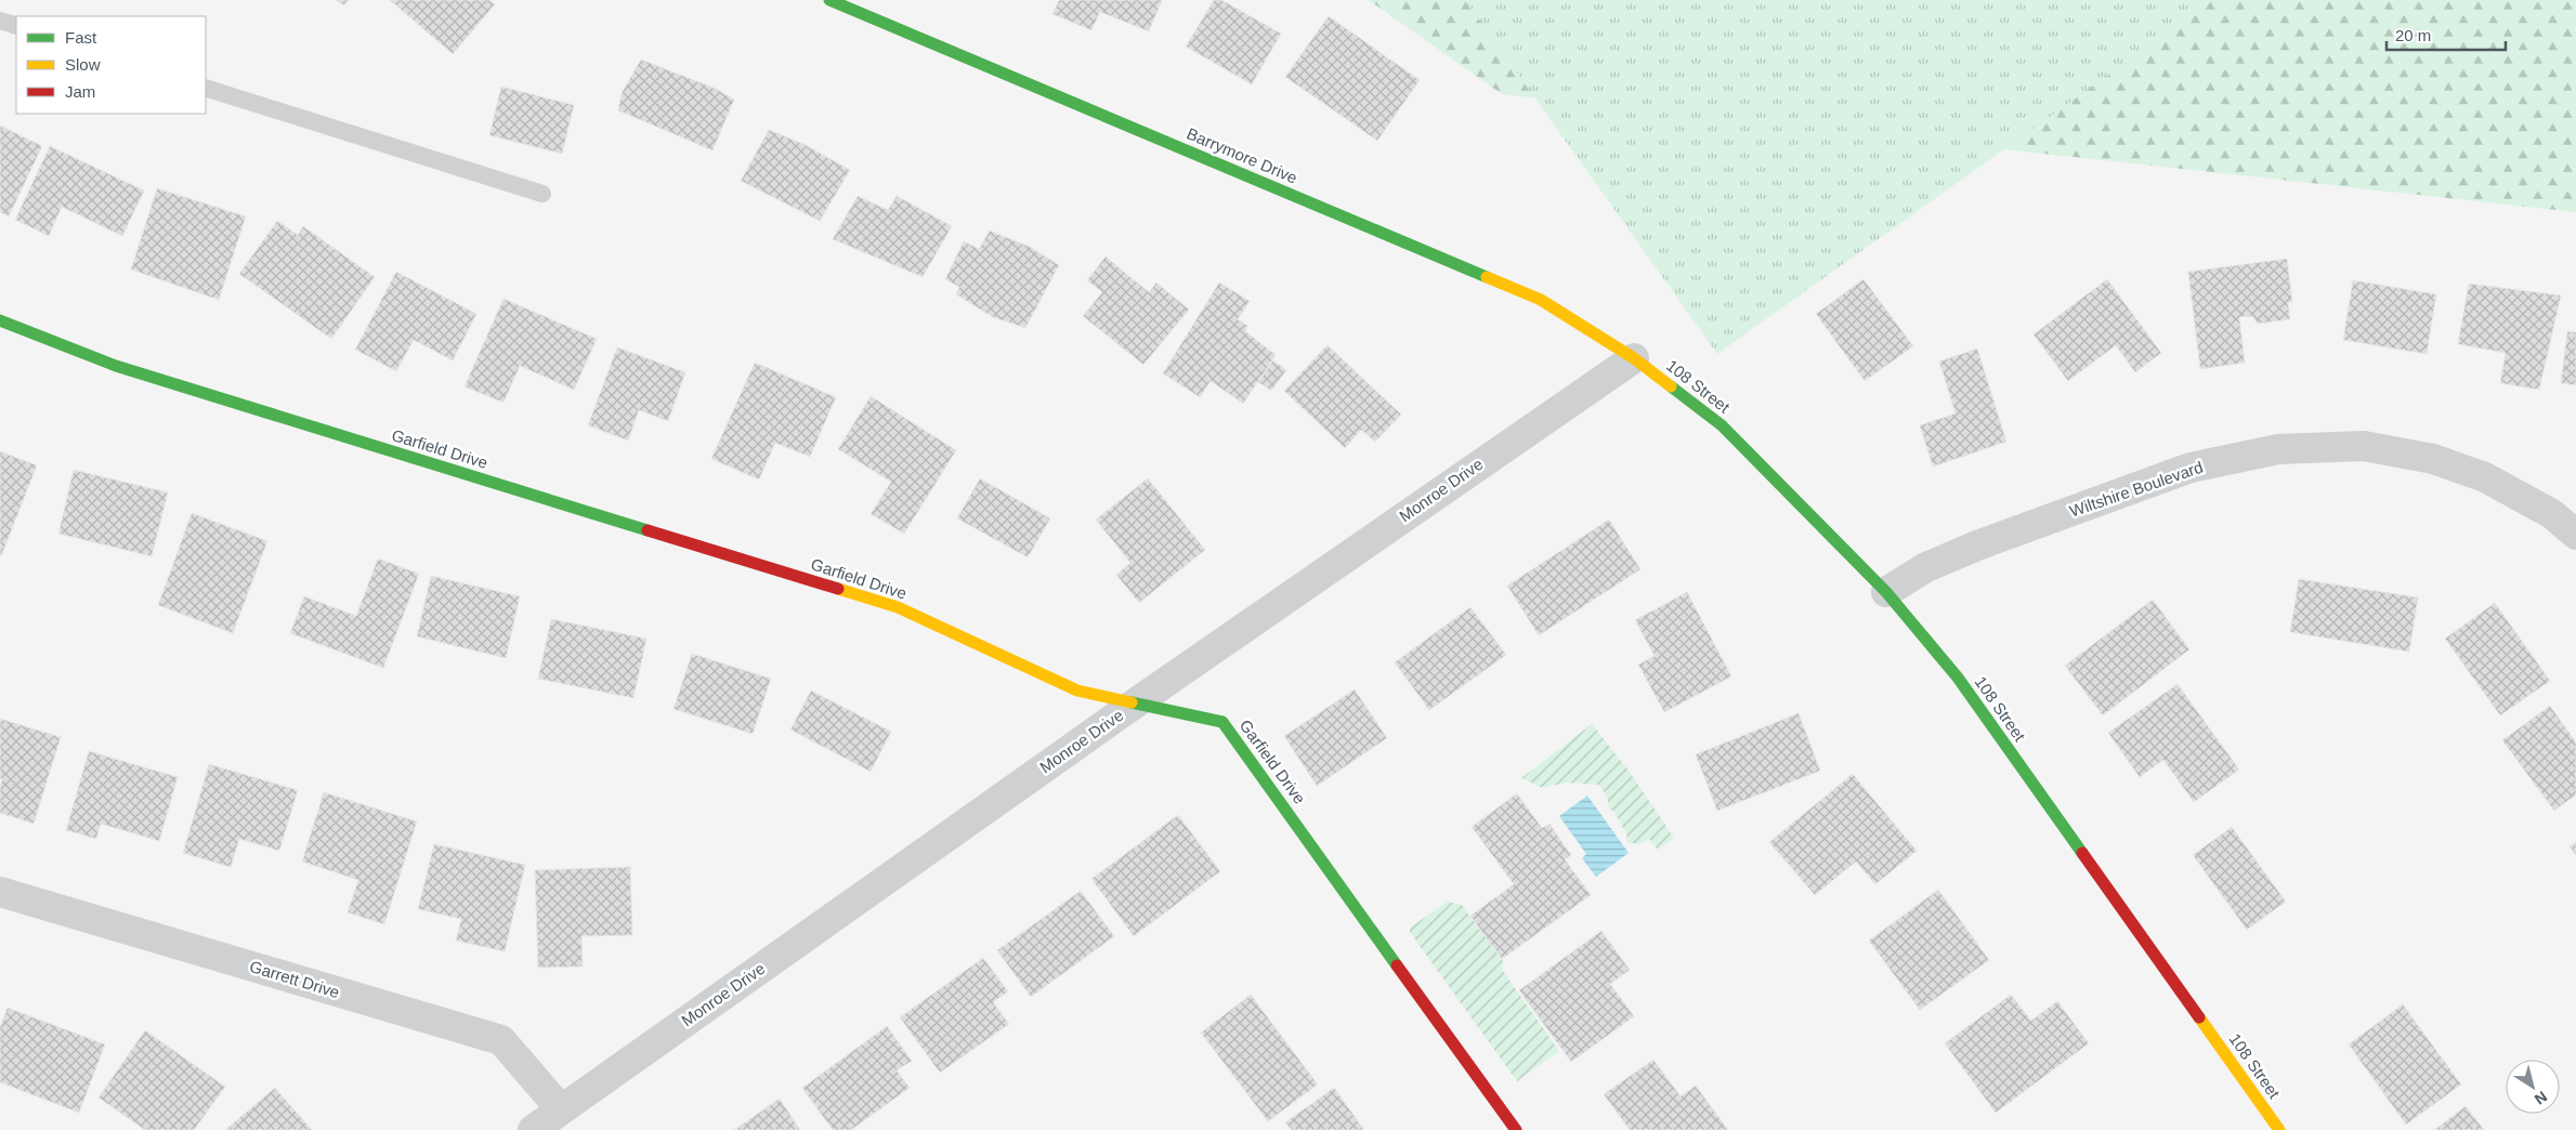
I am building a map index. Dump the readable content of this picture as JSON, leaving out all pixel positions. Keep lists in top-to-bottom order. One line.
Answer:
{"streets":{"street":["Barrymore Drive","108 Street","Garfield Drive","Wiltshire Boulevard","Monroe Drive","Garrett Drive"]},"crossings":[["Barrymore Drive","108 Street"],["Barrymore Drive","Monroe Drive"],["108 Street","Wiltshire Boulevard"],["108 Street","Monroe Drive"],["Garfield Drive","Monroe Drive"],["Monroe Drive","Garrett Drive"]],"legend":["Fast","Slow","Jam"],"scale_bar":"20 m","north":"bottom right"}
